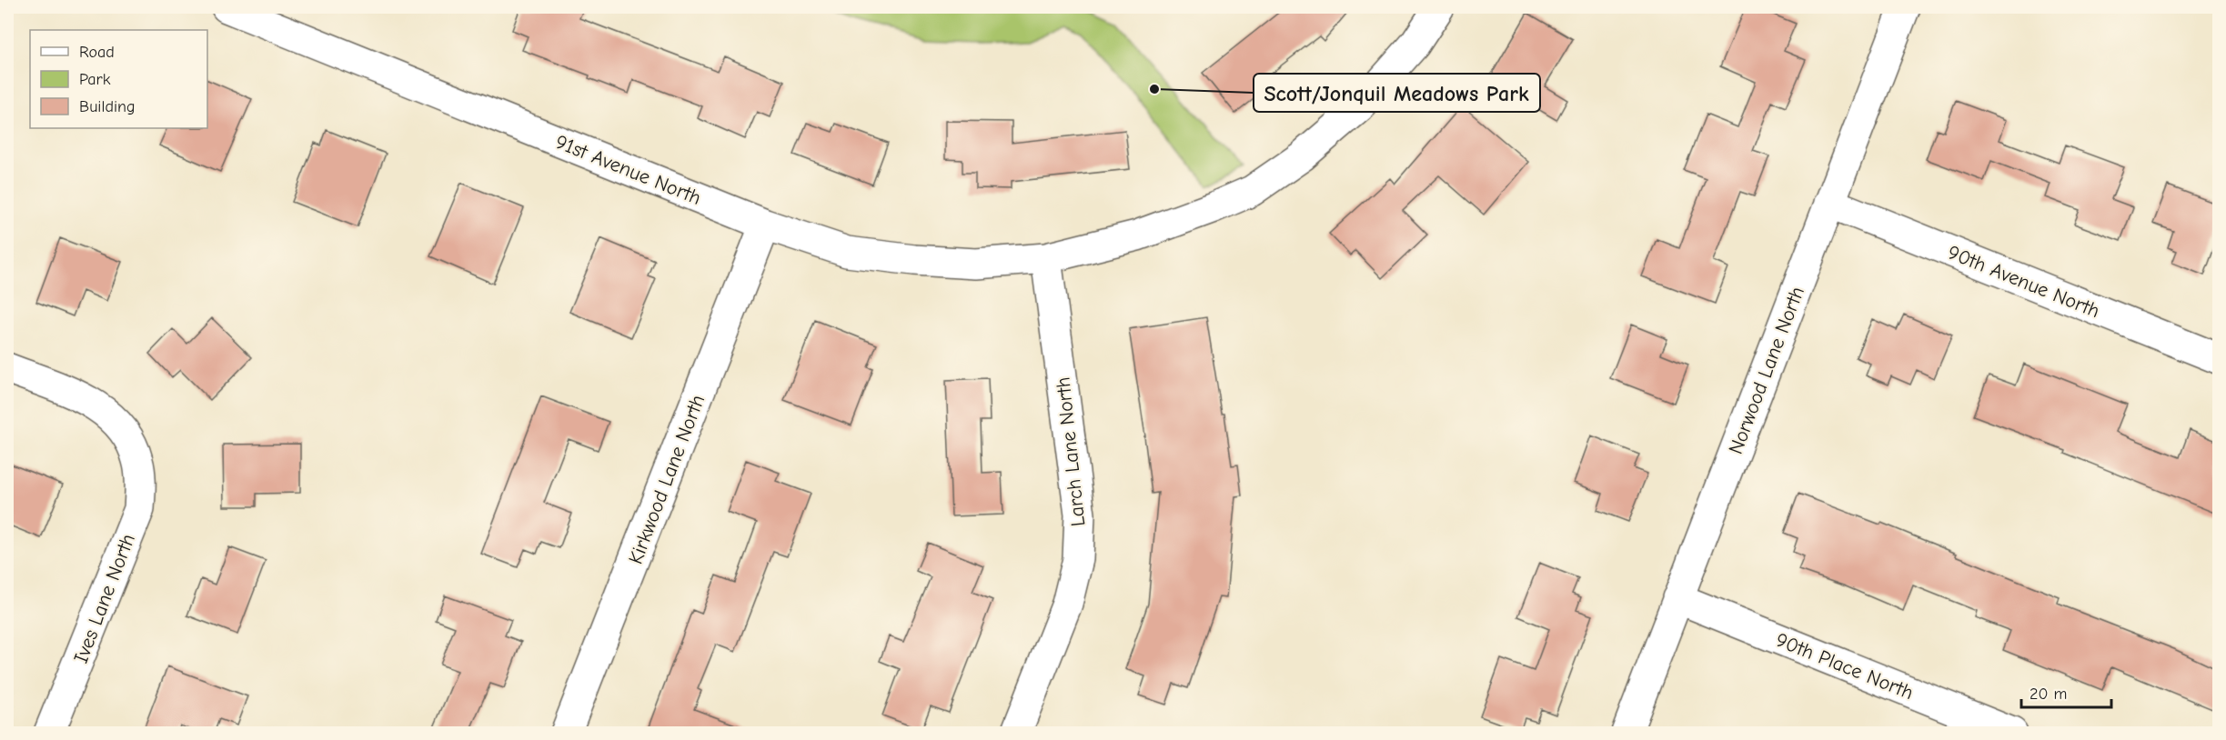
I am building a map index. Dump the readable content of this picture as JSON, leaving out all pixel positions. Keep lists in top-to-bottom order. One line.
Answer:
{"streets":{"street":["91st Avenue North","90th Avenue North","Norwood Lane North","Larch Lane North","Kirkwood Lane North","Ives Lane North","90th Place North"]},"crossings":[["91st Avenue North","Larch Lane North"],["91st Avenue North","Kirkwood Lane North"],["90th Avenue North","Norwood Lane North"],["Norwood Lane North","90th Place North"]],"places":["Scott/Jonquil Meadows Park"],"legend":["Road","Park","Building"],"scale_bar":"20 m"}
